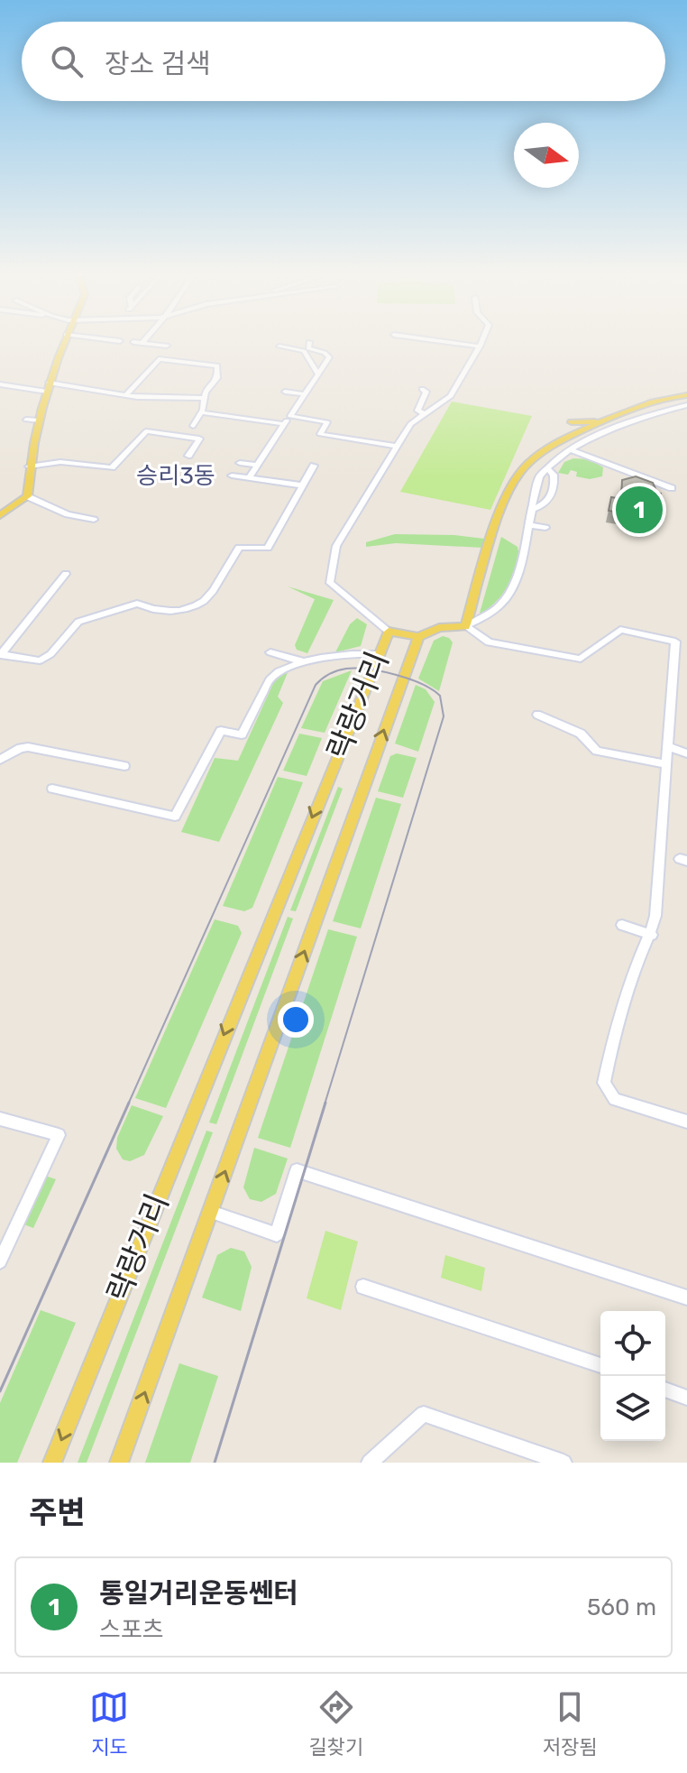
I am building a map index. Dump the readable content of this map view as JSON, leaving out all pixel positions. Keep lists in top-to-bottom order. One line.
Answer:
{"streets":{"main road":["락랑거리"]},"districts":["승리3동"],"north":"right","page":{"search":"장소 검색","pins":"1","heading":"주변","list":[{"mark":"1","name":"통일거리운동쎈터","note":"스포츠","value":"560 m"}],"nav":["지도","길찾기","저장됨"]}}
